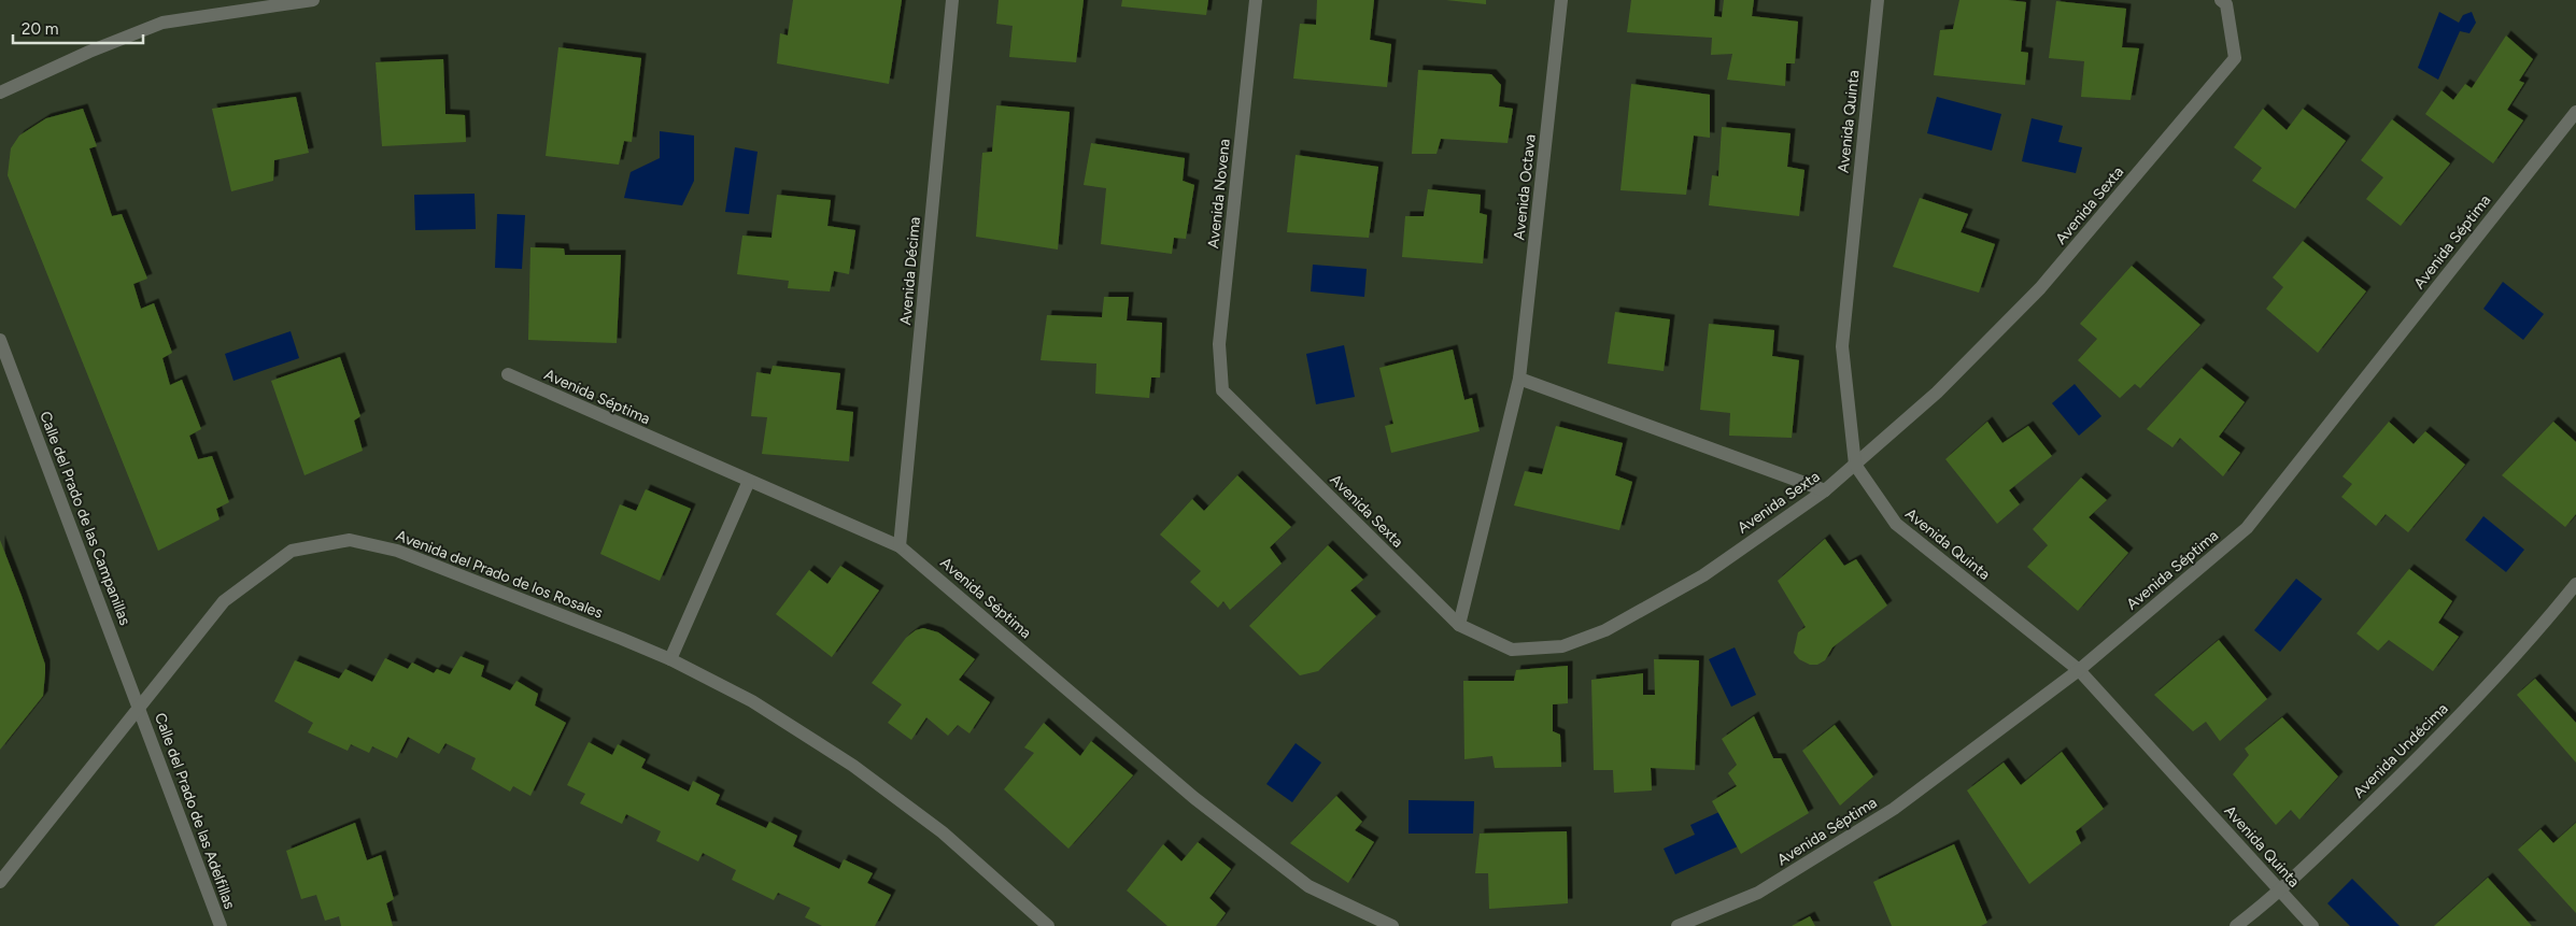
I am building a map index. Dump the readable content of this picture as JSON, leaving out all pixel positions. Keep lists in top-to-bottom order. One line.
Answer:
{"streets":{"street":["Avenida Quinta","Avenida Octava","Avenida Novena","Avenida Sexta","Avenida Séptima","Avenida Décima","Calle del Prado de las Campanillas","Avenida del Prado de los Rosales","Avenida Undécima","Calle del Prado de las Adelfillas"]},"crossings":[["Avenida Quinta","Avenida Sexta"],["Avenida Quinta","Avenida Séptima"],["Avenida Quinta","Avenida Undécima"],["Avenida Octava","Avenida Sexta"],["Avenida Novena","Avenida Sexta"],["Avenida Séptima","Avenida Décima"],["Calle del Prado de las Campanillas","Avenida del Prado de los Rosales"],["Calle del Prado de las Campanillas","Calle del Prado de las Adelfillas"],["Avenida del Prado de los Rosales","Calle del Prado de las Adelfillas"]],"scale_bar":"20 m"}
